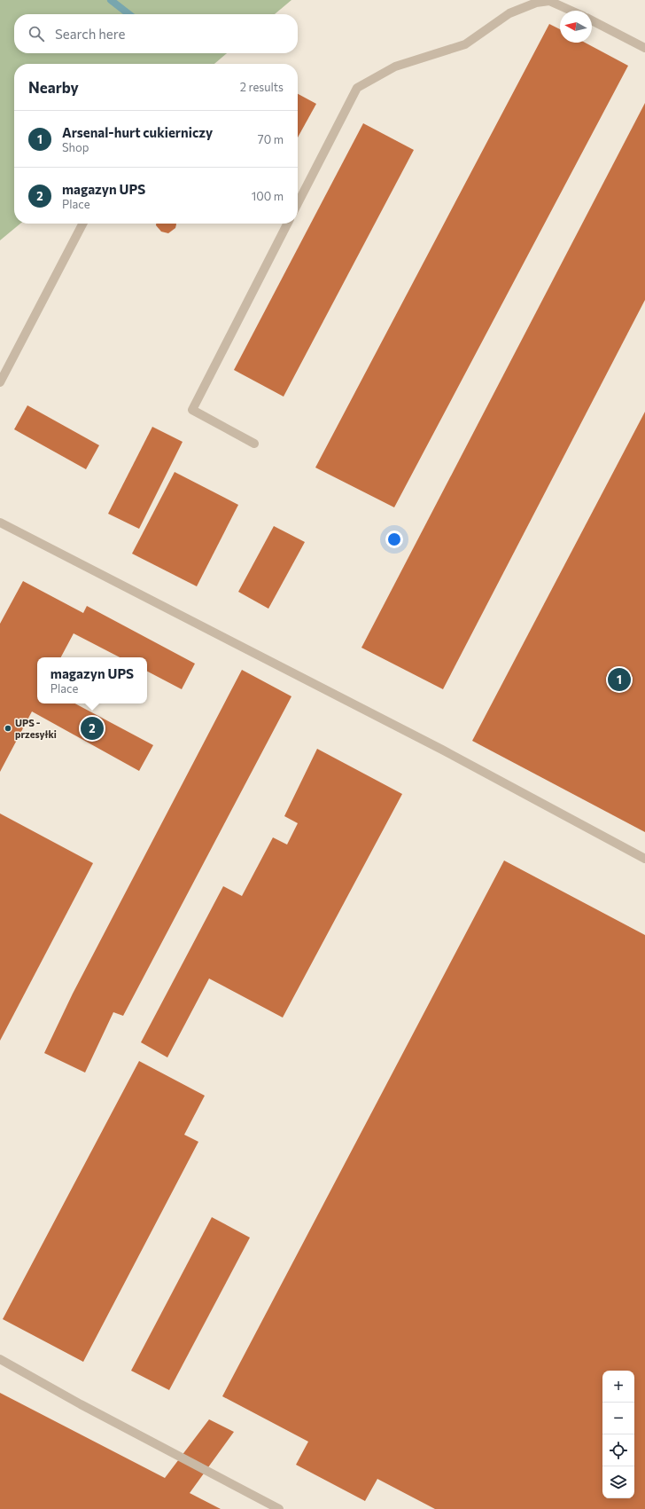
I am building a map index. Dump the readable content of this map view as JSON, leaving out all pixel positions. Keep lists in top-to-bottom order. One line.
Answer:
{"places":["UPS - przesyłki"],"north":"left","page":{"search":"Search here","heading":["Nearby","2 results"],"list":[{"mark":"1","name":"Arsenal-hurt cukierniczy","note":"Shop","value":"70 m"},{"mark":"2","name":"magazyn UPS","note":"Place","value":"100 m"}],"popup":["magazyn UPS","Place"],"pins":["1","2"],"map_buttons":["+","−"]}}
